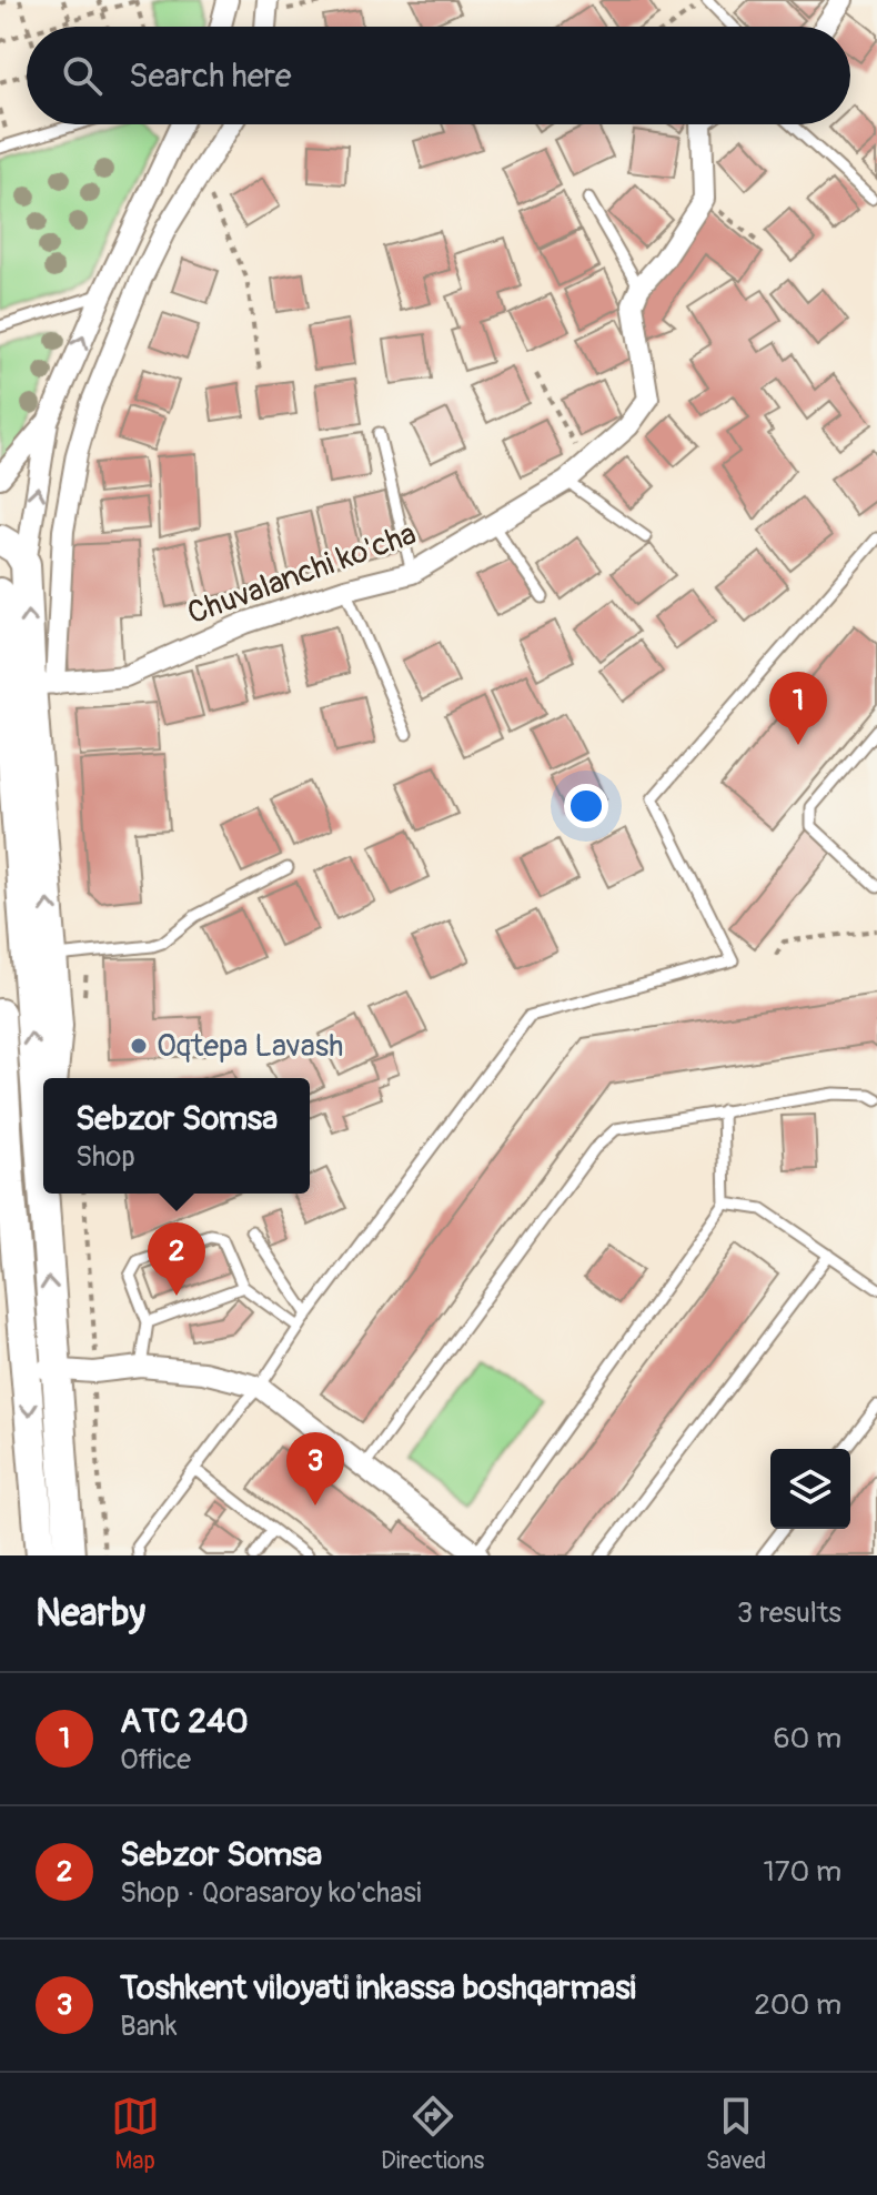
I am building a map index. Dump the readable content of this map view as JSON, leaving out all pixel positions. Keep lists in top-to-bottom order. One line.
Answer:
{"streets":{"street":["Chuvalanchi ko'cha"]},"places":["Oqtepa Lavash"],"page":{"search":"Search here","pins":["1","2","3"],"popup":["Sebzor Somsa","Shop"],"heading":["Nearby","3 results"],"list":[{"mark":"1","name":"АТС 240","note":"Office","value":"60 m"},{"mark":"2","name":"Sebzor Somsa","note":"Shop · Qorasaroy ko'chasi","value":"170 m"},{"mark":"3","name":"Toshkent viloyati inkassa boshqarmasi","note":"Bank","value":"200 m"}],"nav":["Map","Directions","Saved"]}}
